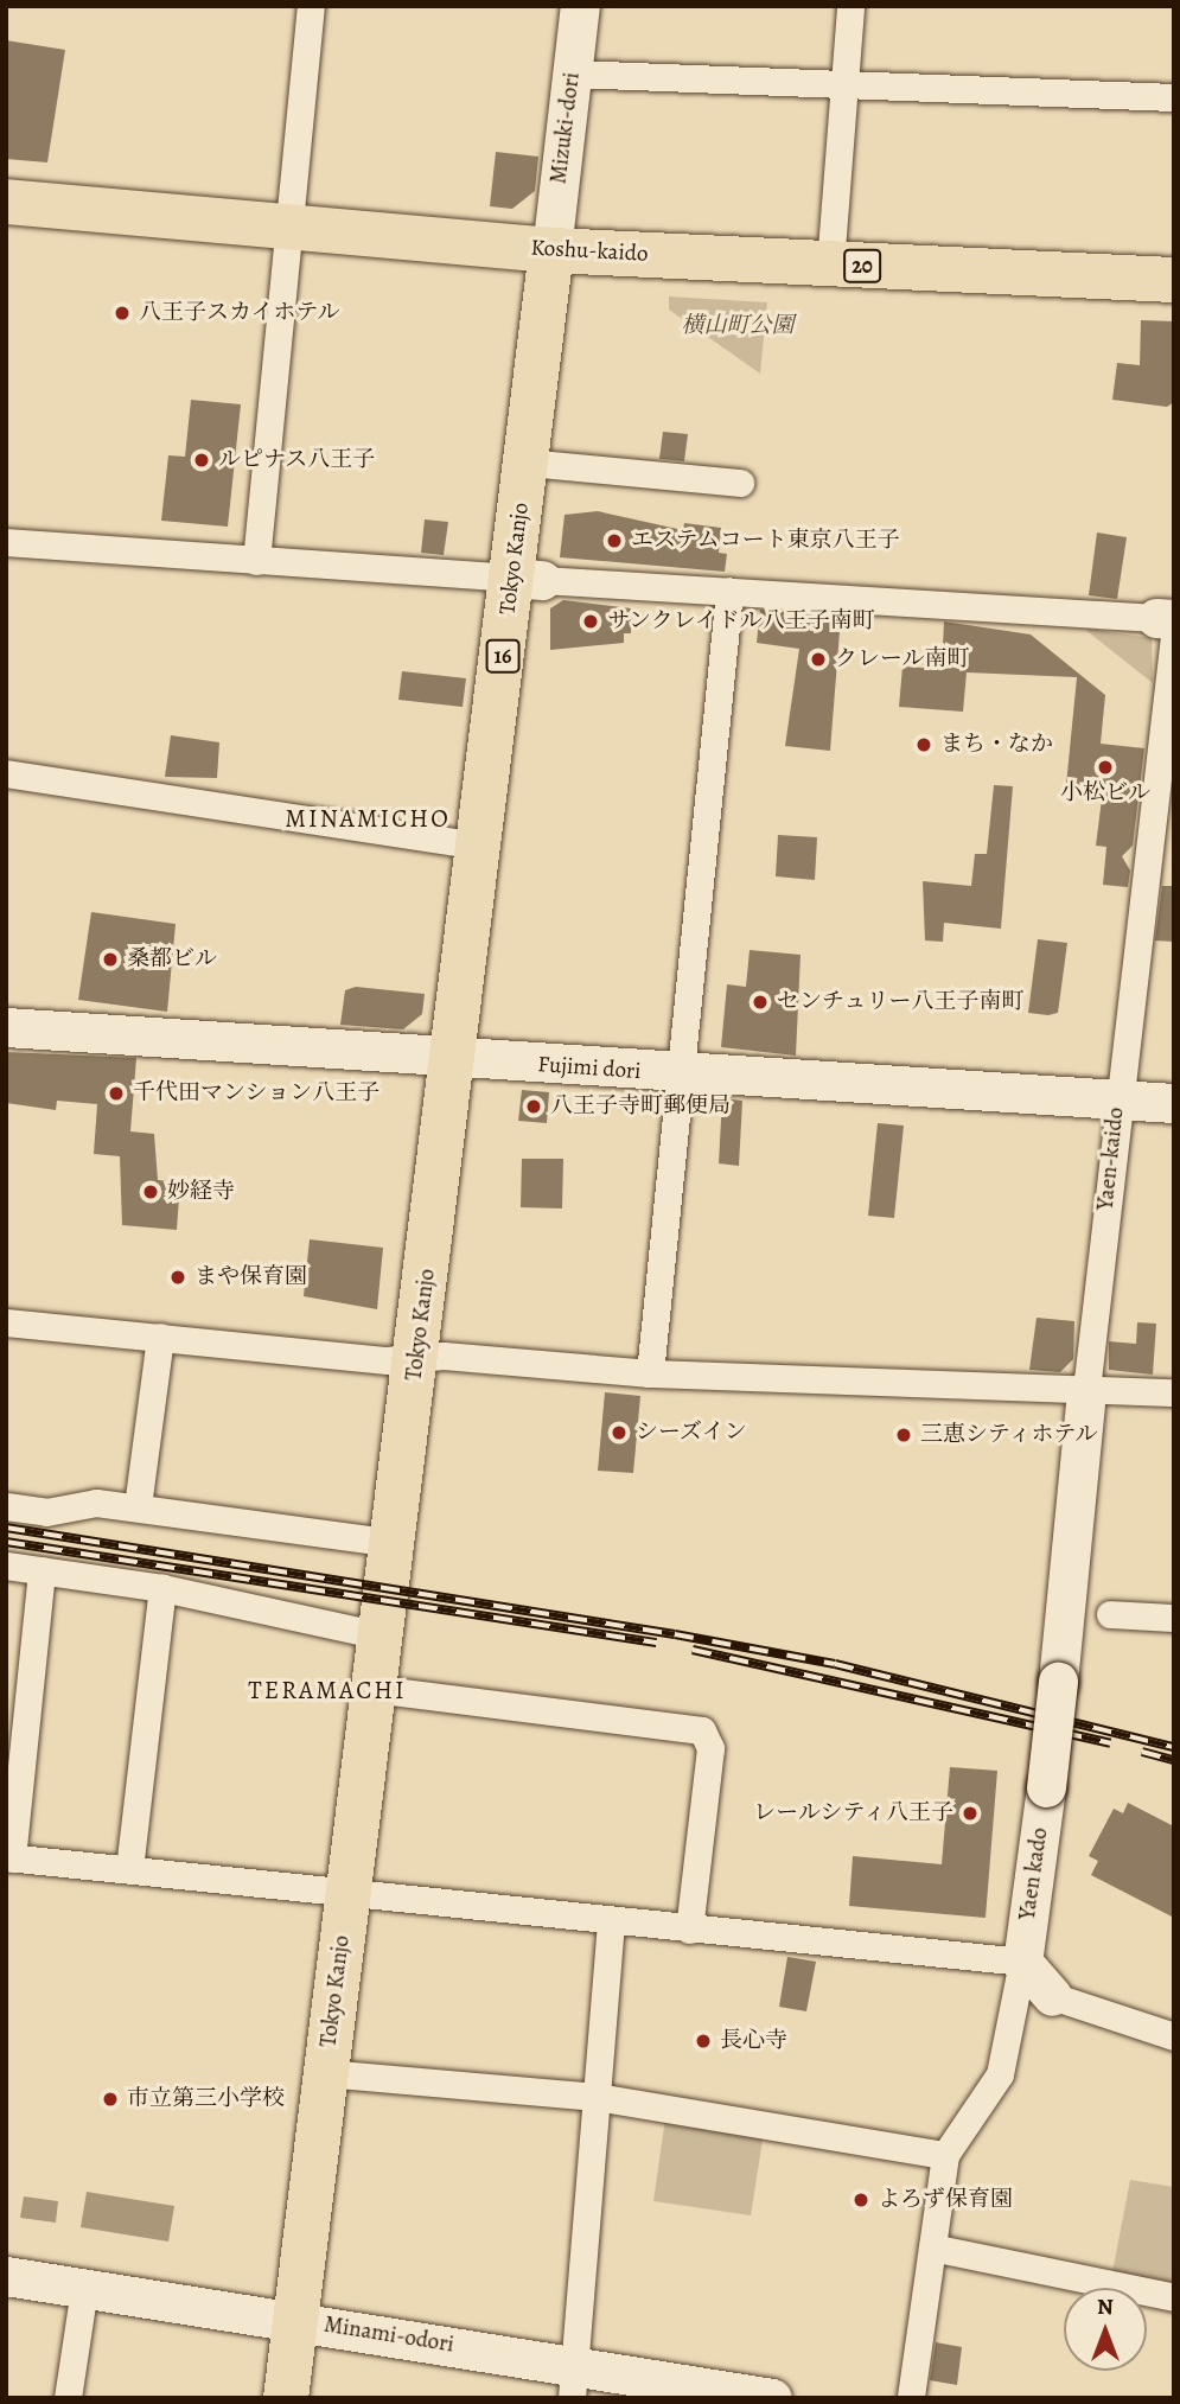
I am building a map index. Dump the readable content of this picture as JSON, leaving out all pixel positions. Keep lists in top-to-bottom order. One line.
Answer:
{"streets":{"highway":["Koshu-kaido","20","Tokyo Kanjo","16"],"street":["Mizuki-dori","Fujimi dori","Yaen-kaido","Yaen kado","Minami-odori"]},"crossings":[["Mizuki-dori","Koshu-kaido"],["Mizuki-dori","Tokyo Kanjo"],["Koshu-kaido","Tokyo Kanjo"],["Tokyo Kanjo","Fujimi dori"],["Tokyo Kanjo","Minami-odori"],["Fujimi dori","Yaen-kaido"],["Yaen-kaido","Yaen kado"]],"districts":["MINAMICHO","TERAMACHI"],"parks":["横山町公園"],"places":["八王子スカイホテル","ルピナス八王子","エステムコート東京八王子","サンクレイドル八王子南町","クレール南町","まち・なか","小松ビル","桑都ビル","センチュリー八王子南町","千代田マンション八王子","八王子寺町郵便局","妙経寺","まや保育園","シーズイン","三恵シティホテル","レールシティ八王子","長心寺","市立第三小学校","よろず保育園"],"north":"top"}
